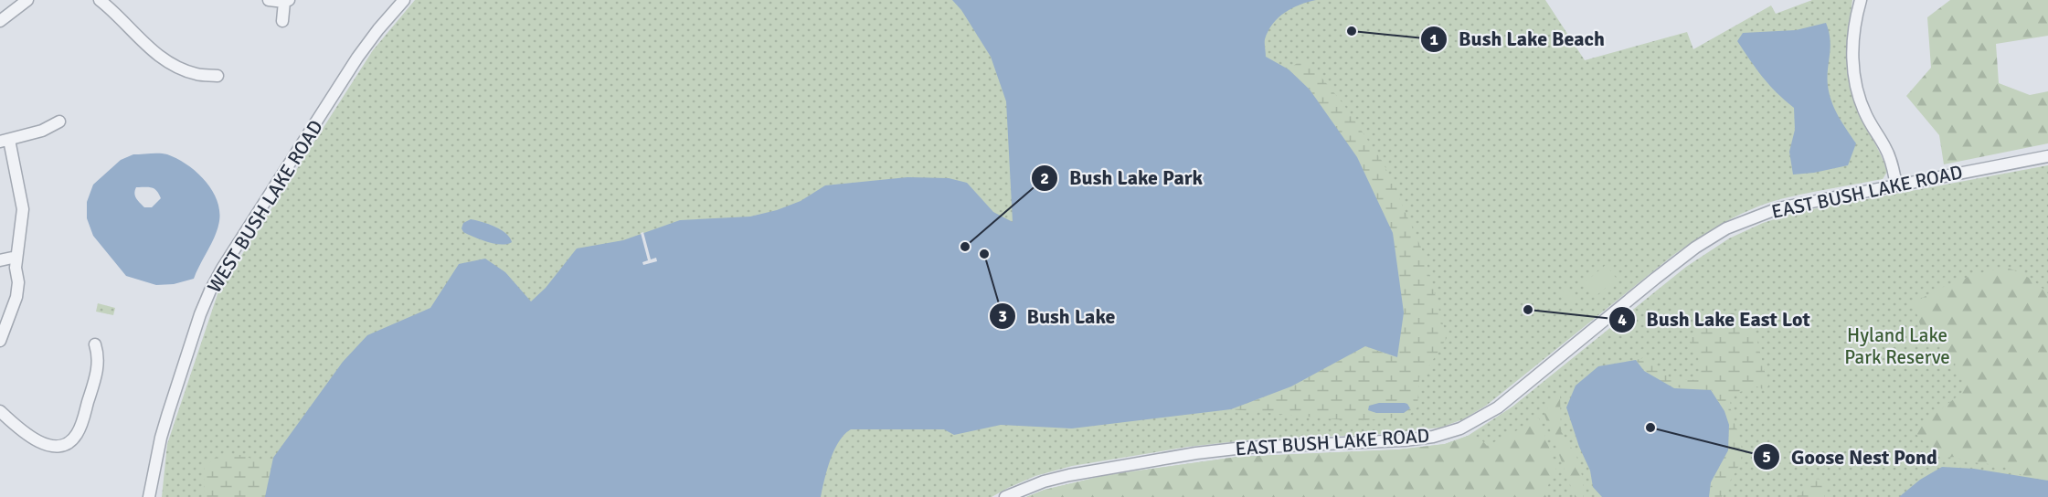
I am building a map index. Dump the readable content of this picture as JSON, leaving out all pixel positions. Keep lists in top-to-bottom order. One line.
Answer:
{"streets":{"street":["EAST BUSH LAKE ROAD","WEST BUSH LAKE ROAD"]},"parks":["Hyland Lake Park Reserve"],"places":["Bush Lake Beach","Bush Lake Park","Bush Lake","Bush Lake East Lot","Goose Nest Pond"]}
